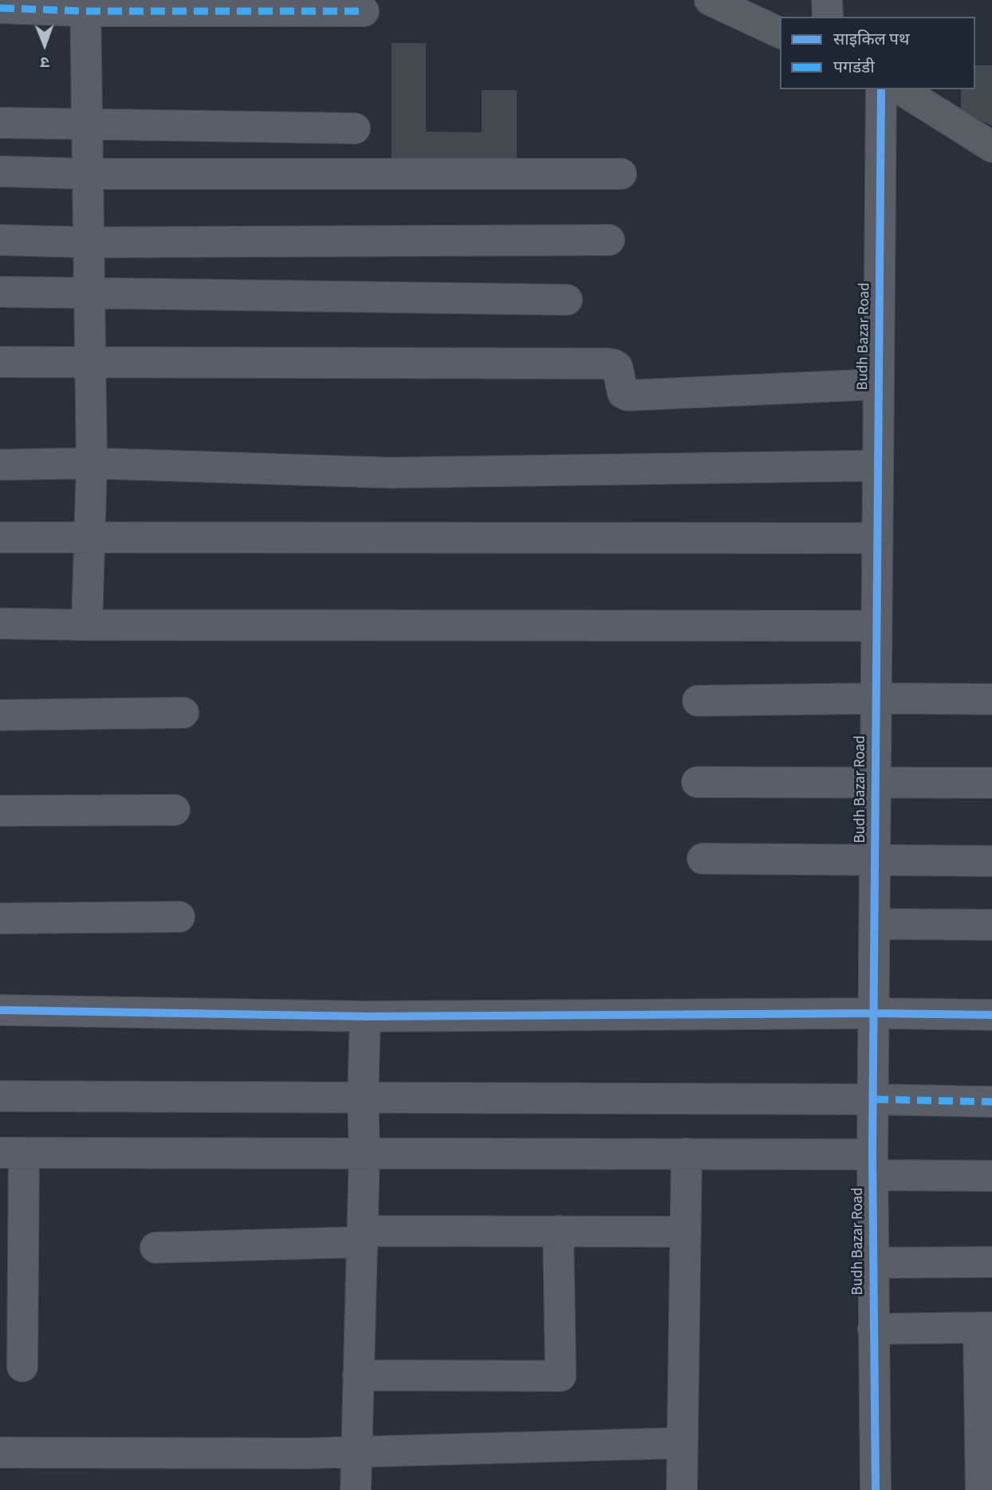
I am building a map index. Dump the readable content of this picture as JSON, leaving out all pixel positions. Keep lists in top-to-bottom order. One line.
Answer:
{"streets":{"street":["Budh Bazar Road"]},"legend":["साइकिल पथ","पगडंडी"],"north":"bottom"}
